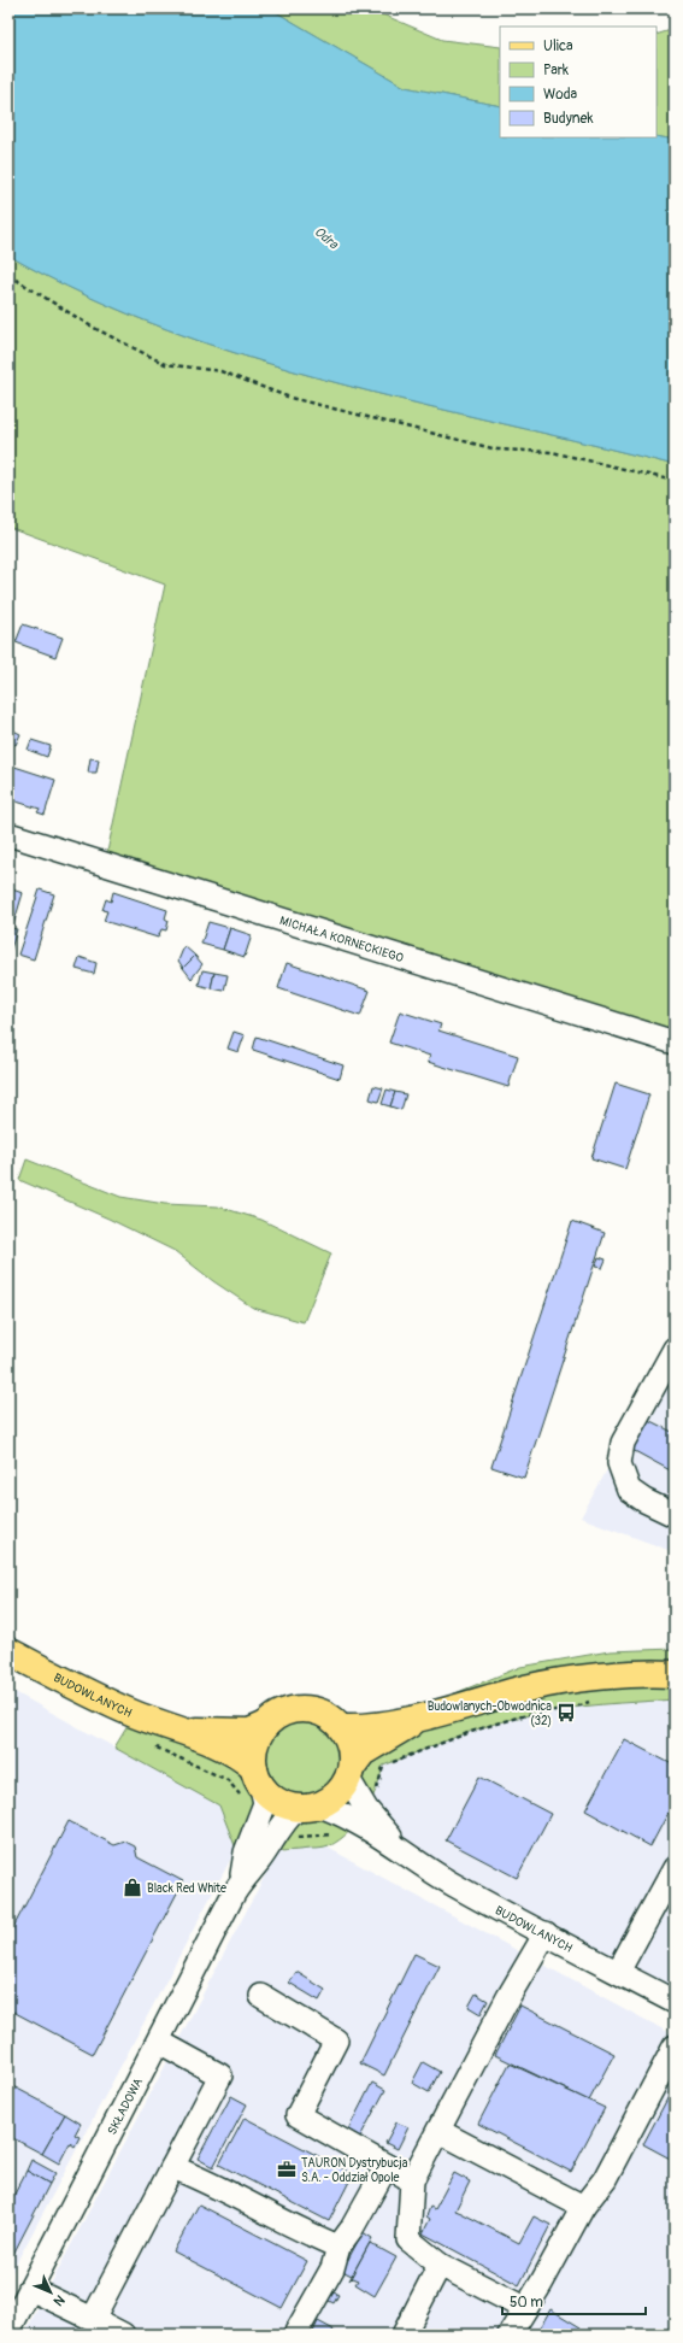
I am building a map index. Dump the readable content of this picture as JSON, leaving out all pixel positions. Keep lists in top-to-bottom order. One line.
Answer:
{"streets":{"main road":["BUDOWLANYCH"],"street":["MICHAŁA KORNECKIEGO","SKŁADOWA"]},"crossings":[["BUDOWLANYCH","SKŁADOWA"]],"water":["Odra"],"places":{"bus stop":["Budowlanych-Obwodnica (32)"],"shop":["Black Red White"],"office":["TAURON Dystrybucja S.A. - Oddział Opole"]},"legend":["Ulica","Park","Woda","Budynek"],"scale_bar":"50 m","north":"bottom right"}
